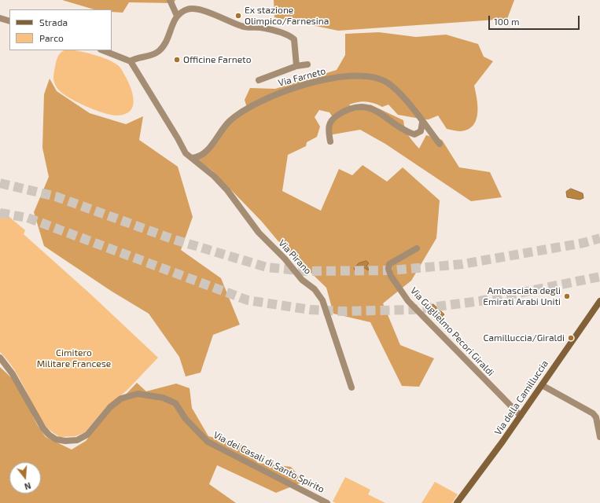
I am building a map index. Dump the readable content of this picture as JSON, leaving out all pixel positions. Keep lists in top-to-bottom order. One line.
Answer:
{"streets":{"main road":["Via della Camilluccia"],"street":["Via Farneto","Via Pirano","Via Guglielmo Pecori Giraldi","Via dei Casali di Santo Spirito"]},"crossings":[["Via Farneto","Via Pirano"],["Via Guglielmo Pecori Giraldi","Via della Camilluccia"]],"parks":["Cimitero Militare Francese"],"places":["Ex stazione Olimpico/Farnesina","Officine Farneto","Ambasciata degli Emirati Arabi Uniti","Camilluccia/Giraldi"],"legend":["Strada","Parco"],"scale_bar":"100 m","north":"bottom"}
